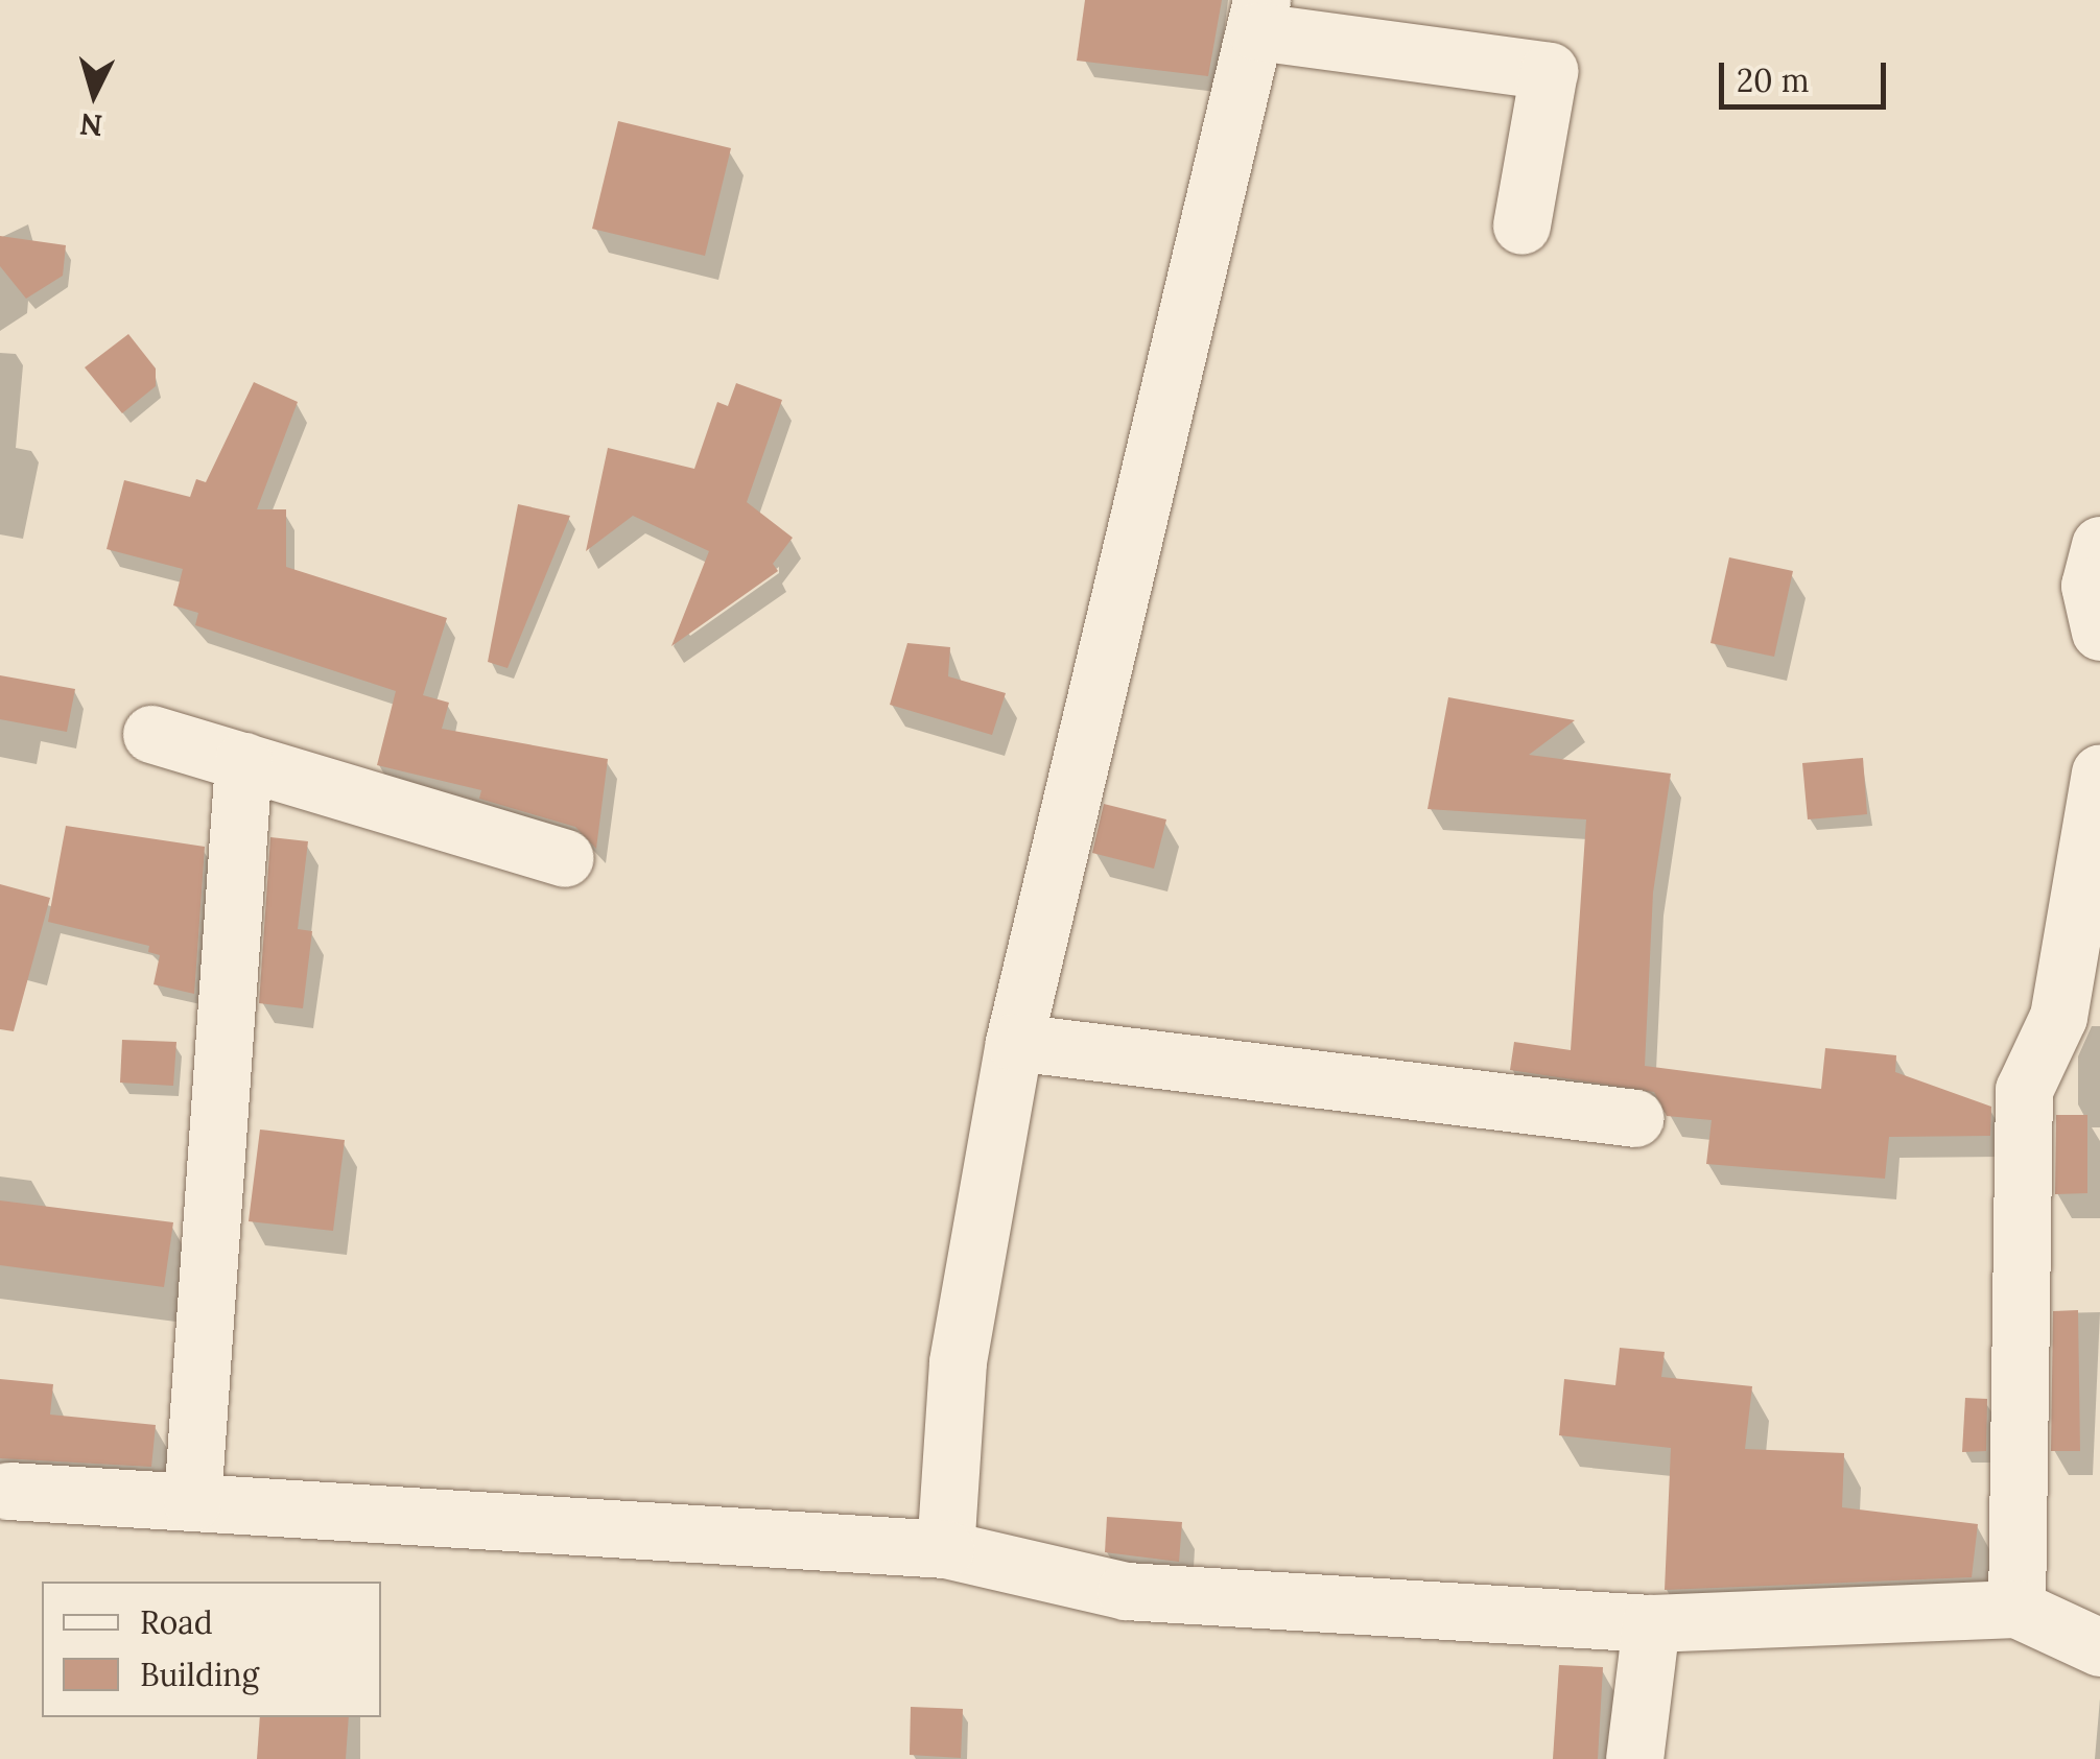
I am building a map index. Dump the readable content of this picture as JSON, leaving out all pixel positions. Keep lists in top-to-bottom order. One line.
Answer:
{"legend":["Road","Building"],"scale_bar":"20 m","north":"bottom"}
